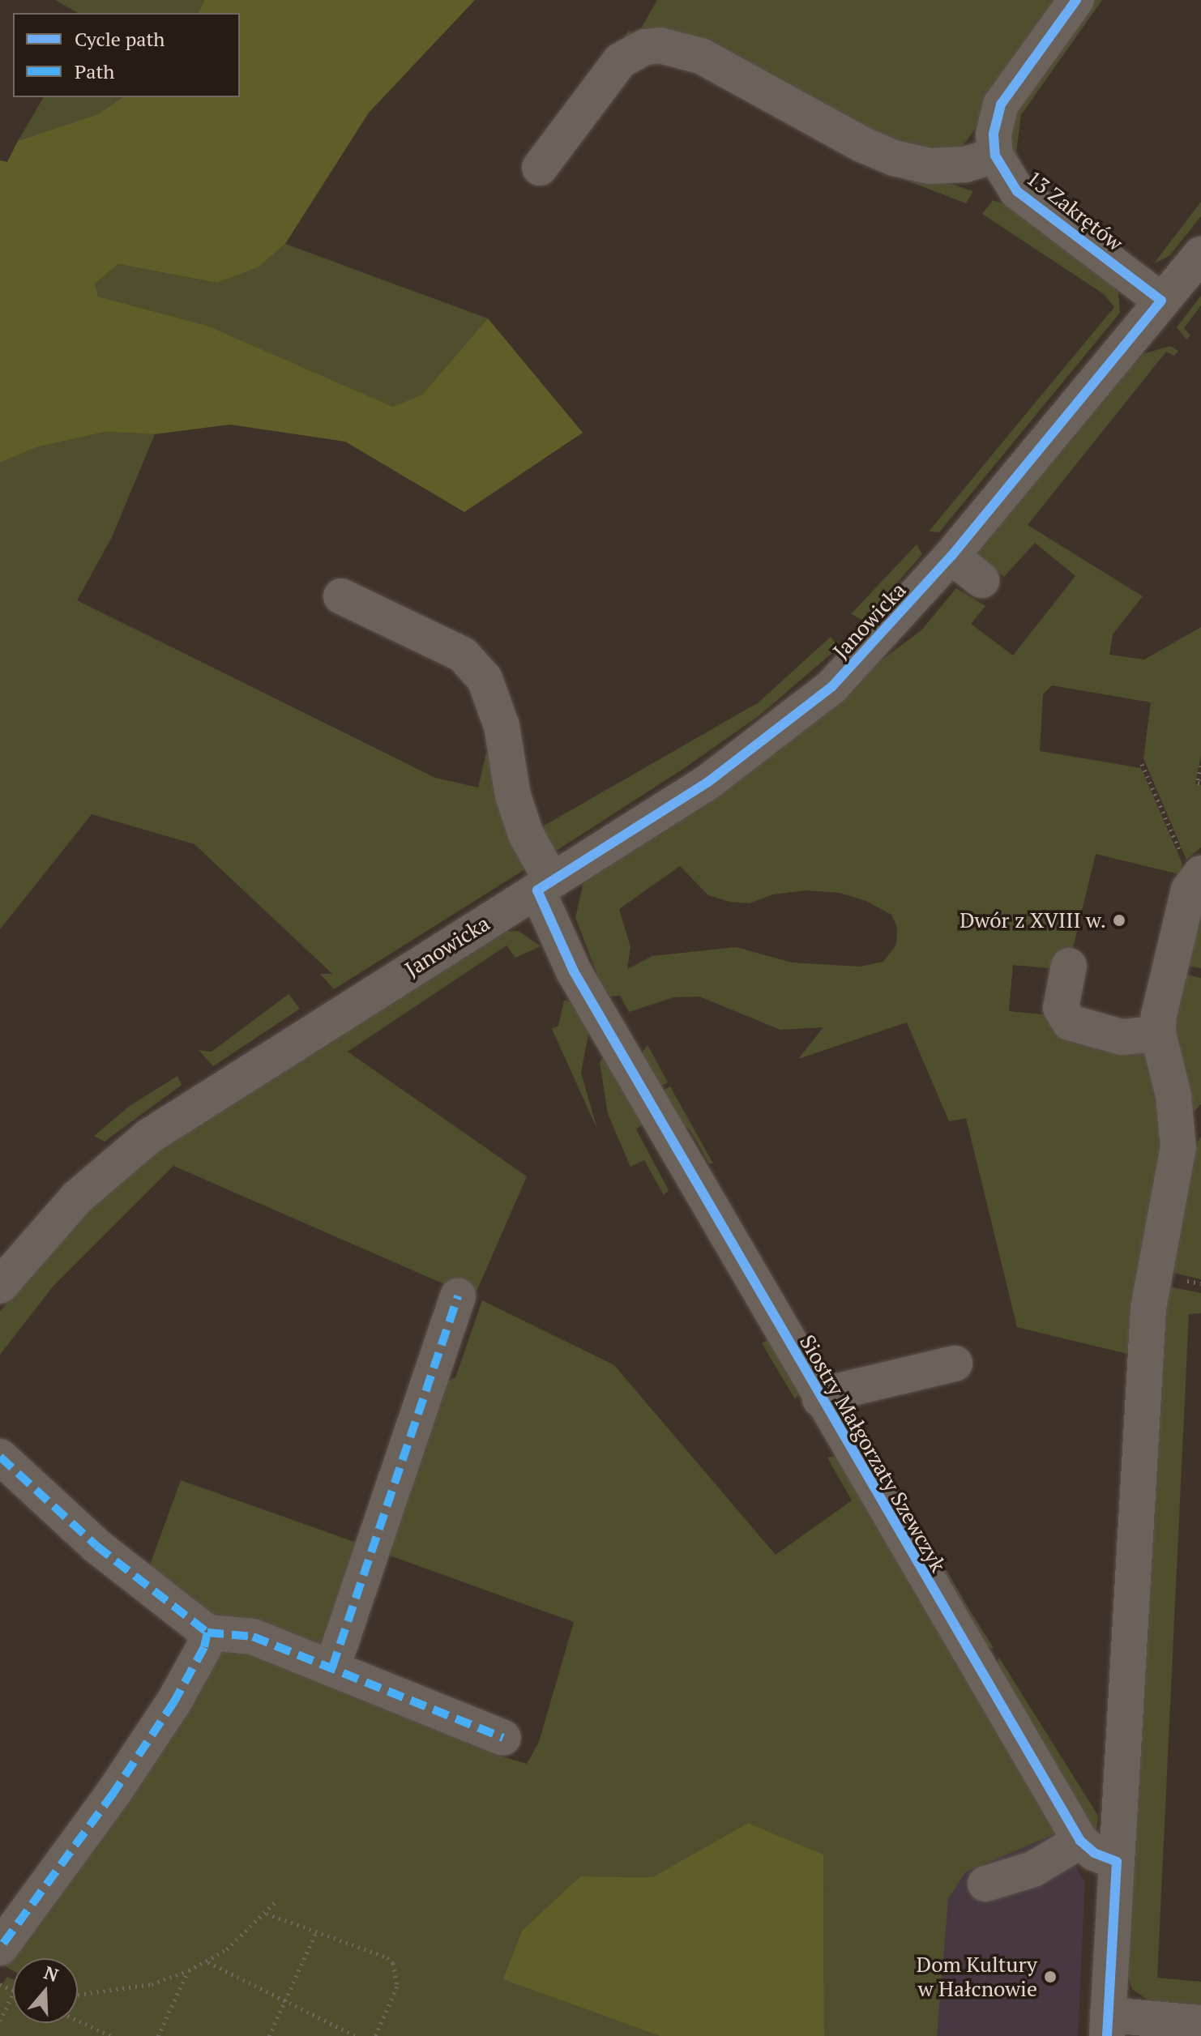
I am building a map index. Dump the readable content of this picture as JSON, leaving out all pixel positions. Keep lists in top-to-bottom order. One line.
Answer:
{"streets":{"street":["13 Zakrętów","Janowicka","Siostry Małgorzaty Szewczyk"]},"crossings":[["13 Zakrętów","Janowicka"],["Janowicka","Siostry Małgorzaty Szewczyk"]],"places":["Dwór z XVIII w.","Dom Kultury w Hałcnowie"],"legend":["Cycle path","Path"],"north":"top"}
